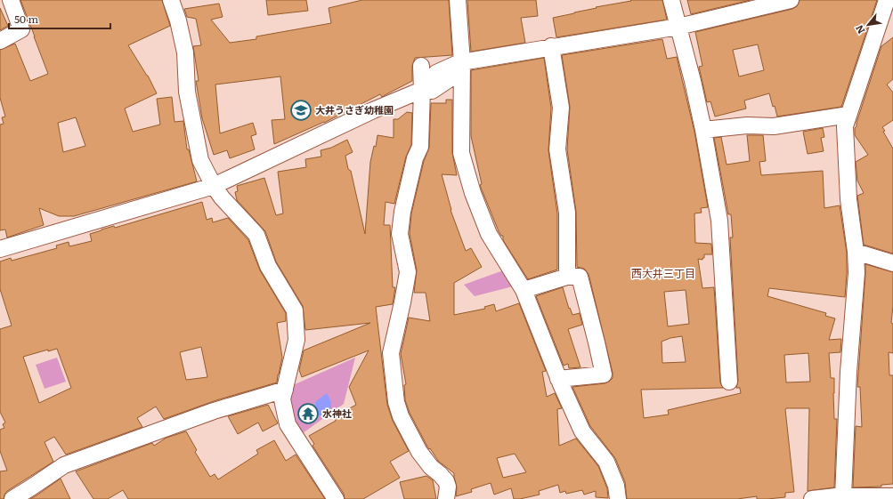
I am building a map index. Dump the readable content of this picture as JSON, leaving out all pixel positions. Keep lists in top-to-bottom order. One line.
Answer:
{"districts":["西大井三丁目"],"places":{"school or university":["大井うさぎ幼稚園"],"temple":["水神社"]},"scale_bar":"50 m","north":"bottom left"}
